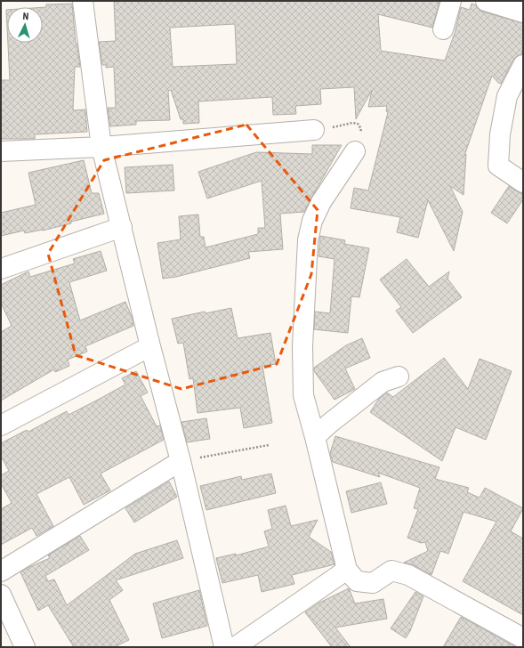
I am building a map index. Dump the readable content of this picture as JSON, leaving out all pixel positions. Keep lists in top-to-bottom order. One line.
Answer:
{"north":"top"}
